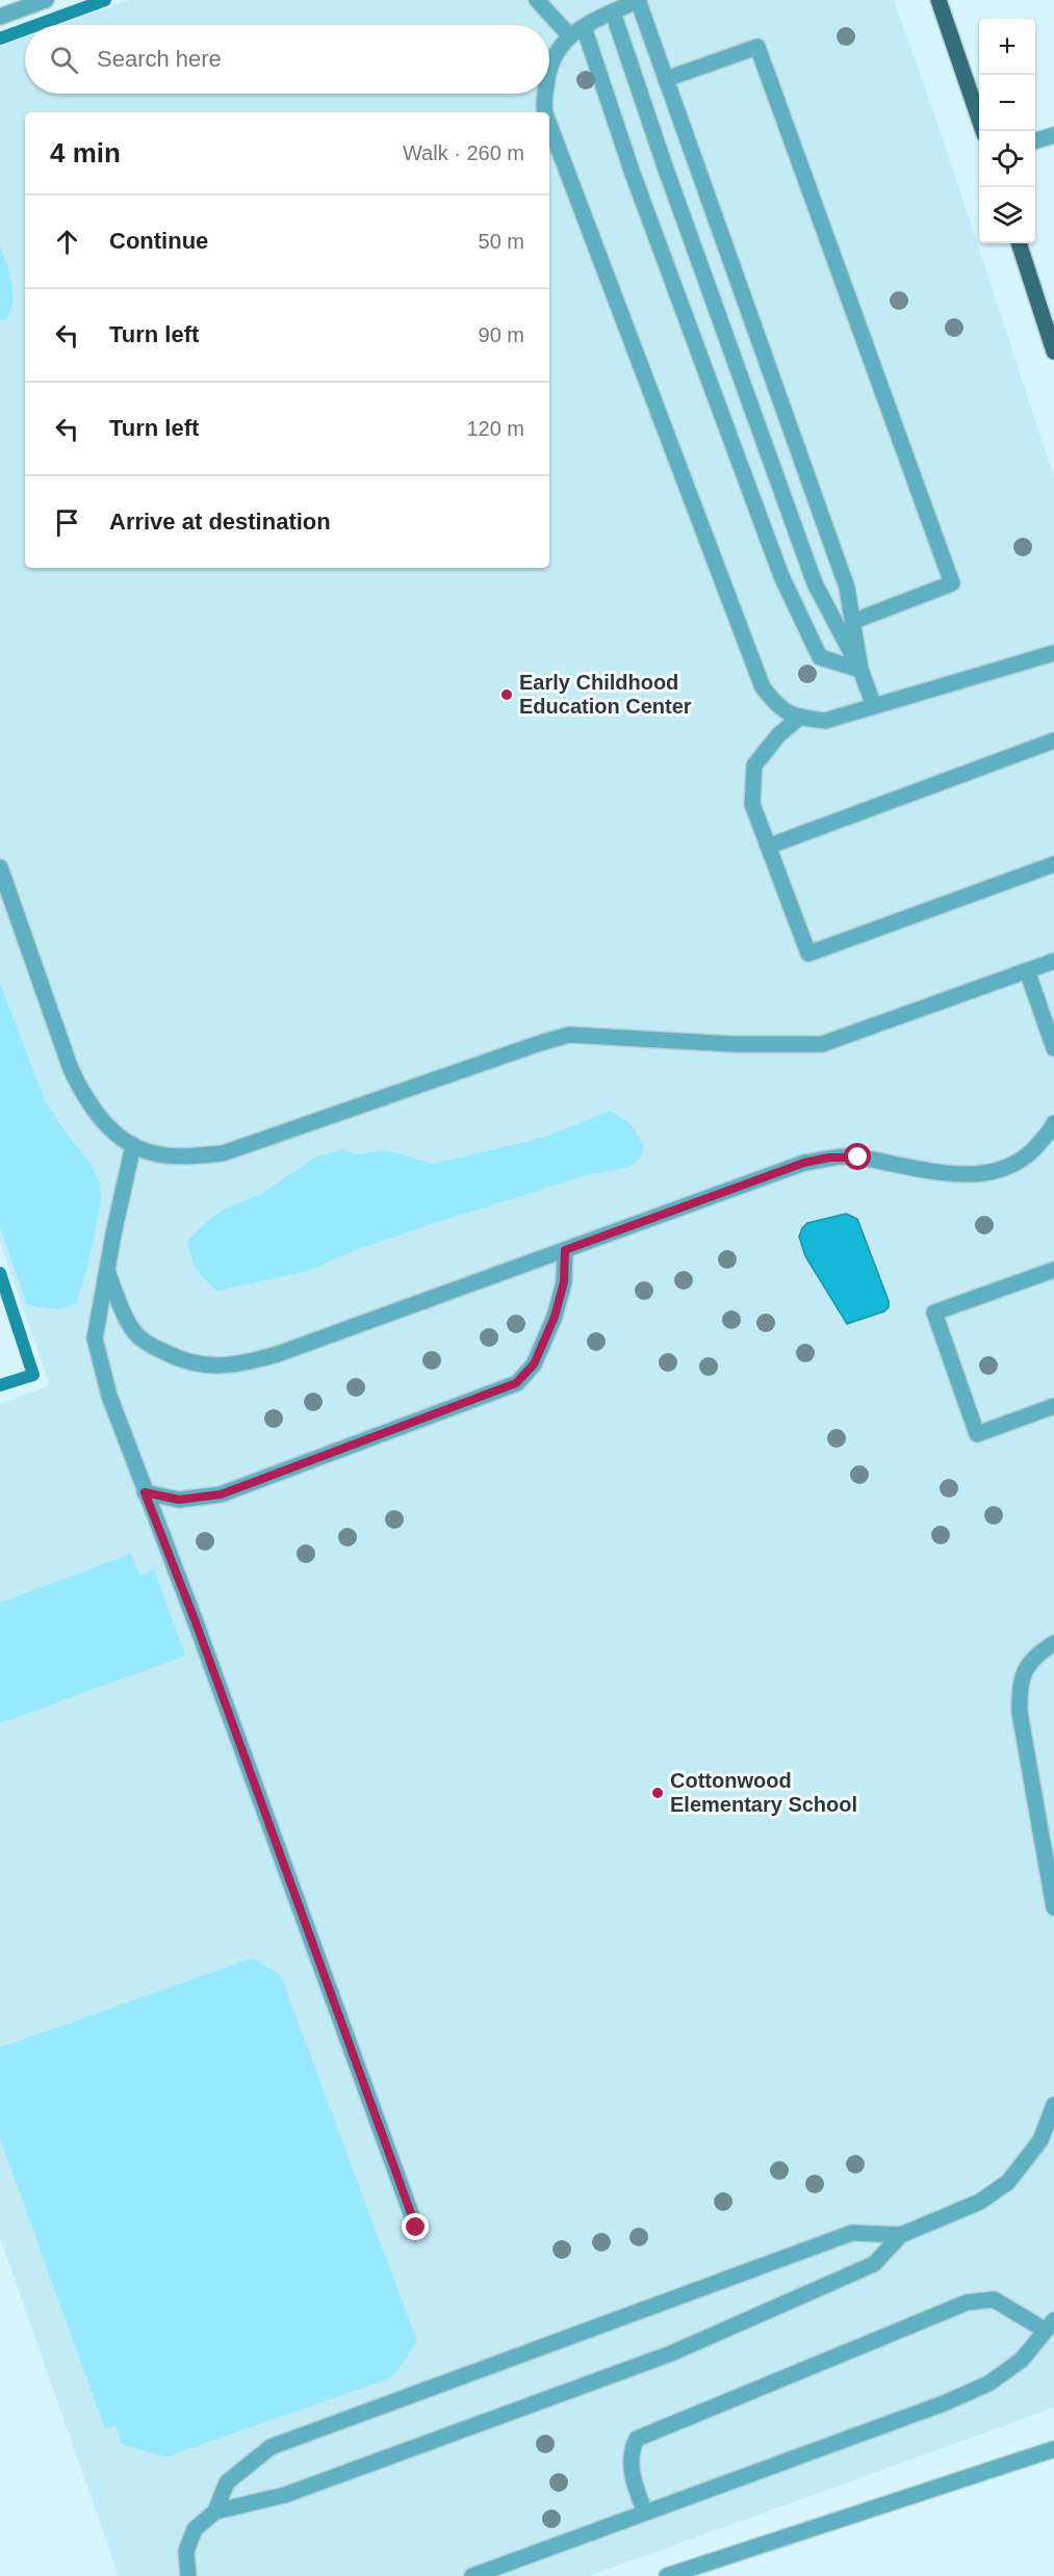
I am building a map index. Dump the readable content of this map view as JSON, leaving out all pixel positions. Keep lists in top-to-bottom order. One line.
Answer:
{"places":["Early Childhood Education Center","Cottonwood Elementary School"],"page":{"map_buttons":["+","−"],"search":"Search here","heading":["4 min","Walk · 260 m"],"list":[["Continue","50 m"],["Turn left","90 m"],["Turn left","120 m"],"Arrive at destination"]}}
